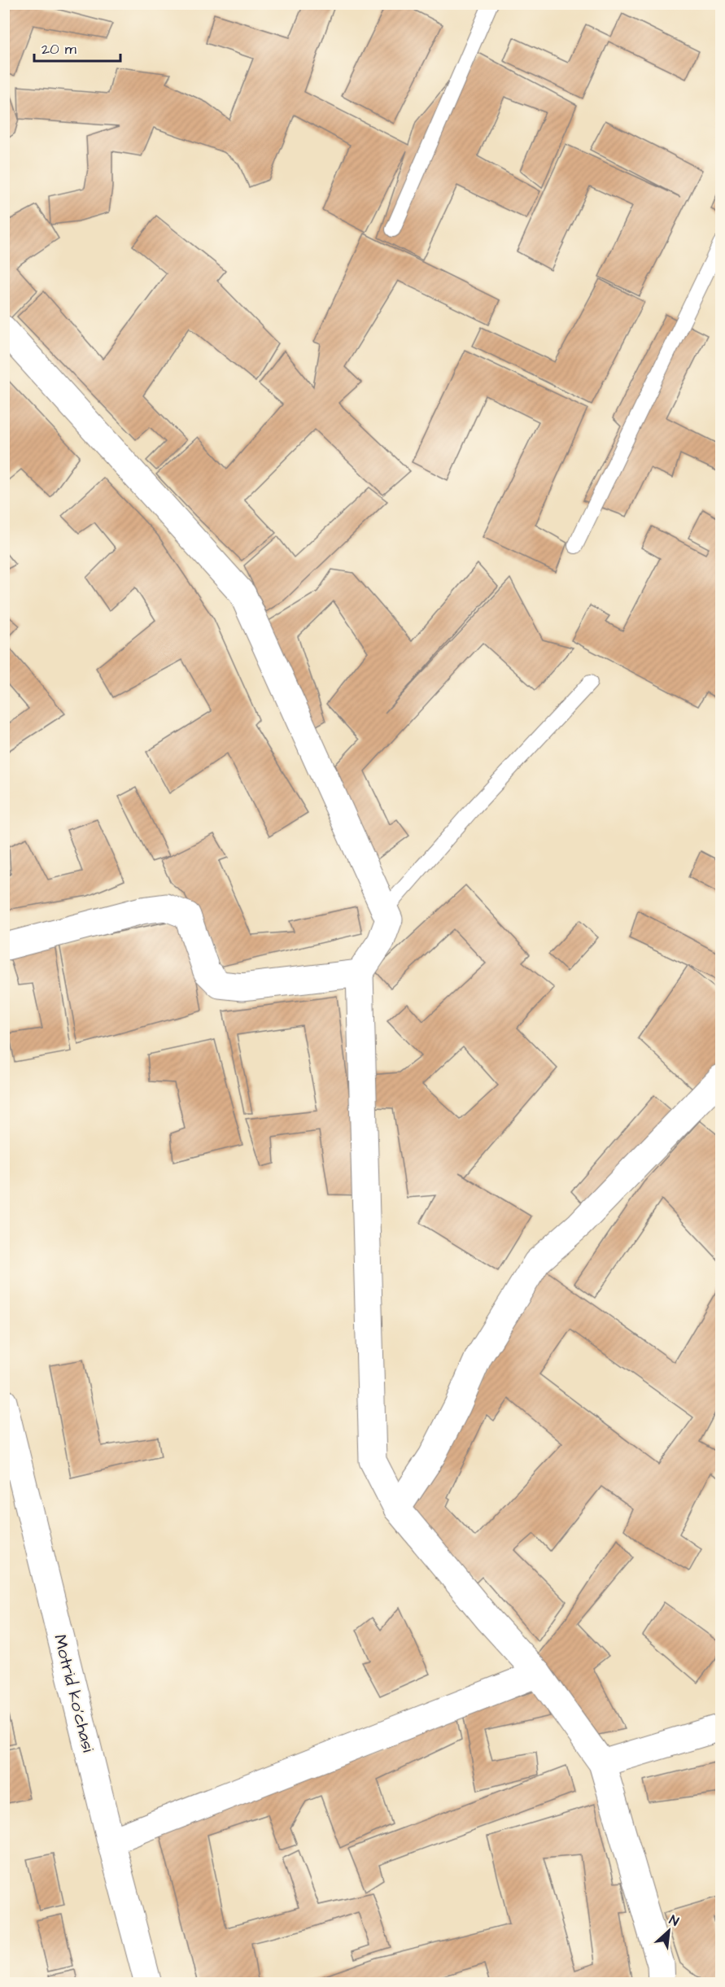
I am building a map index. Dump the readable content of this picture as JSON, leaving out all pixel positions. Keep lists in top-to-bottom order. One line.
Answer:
{"streets":{"street":["Motrid ko'chasi"]},"scale_bar":"20 m","north":"top right"}
